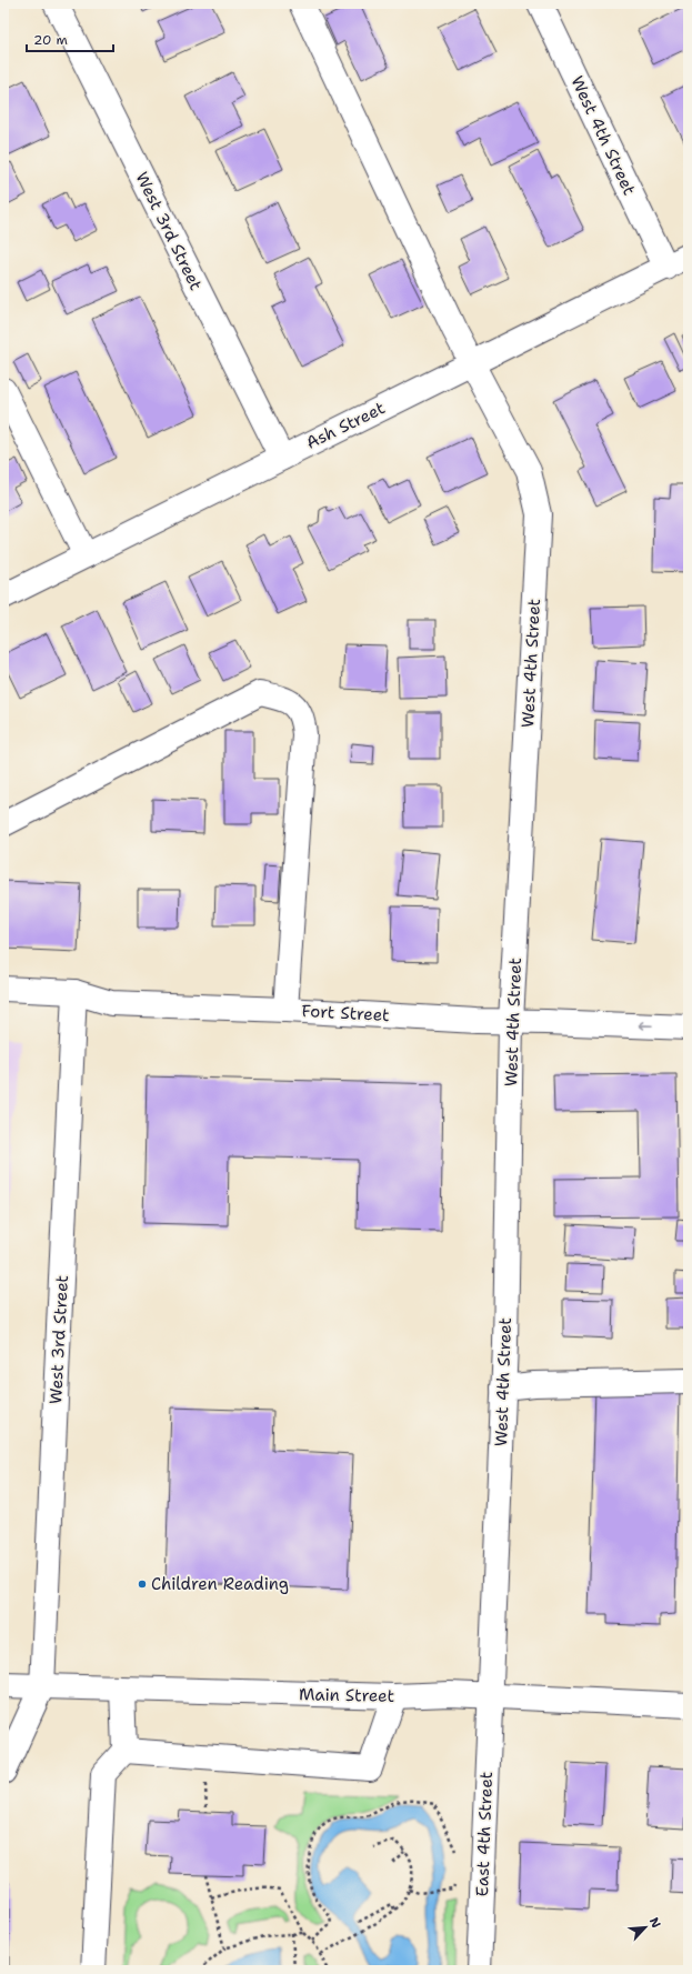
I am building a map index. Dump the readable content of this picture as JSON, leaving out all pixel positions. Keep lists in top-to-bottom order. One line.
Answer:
{"streets":{"street":["West 4th Street","West 3rd Street","Ash Street","Fort Street","Main Street","East 4th Street"]},"crossings":[["West 4th Street","Ash Street"],["West 4th Street","Fort Street"],["West 4th Street","Main Street"],["West 4th Street","East 4th Street"],["West 3rd Street","Ash Street"],["West 3rd Street","Fort Street"],["West 3rd Street","Main Street"],["Main Street","East 4th Street"]],"places":["Children Reading"],"scale_bar":"20 m","north":"top right"}
